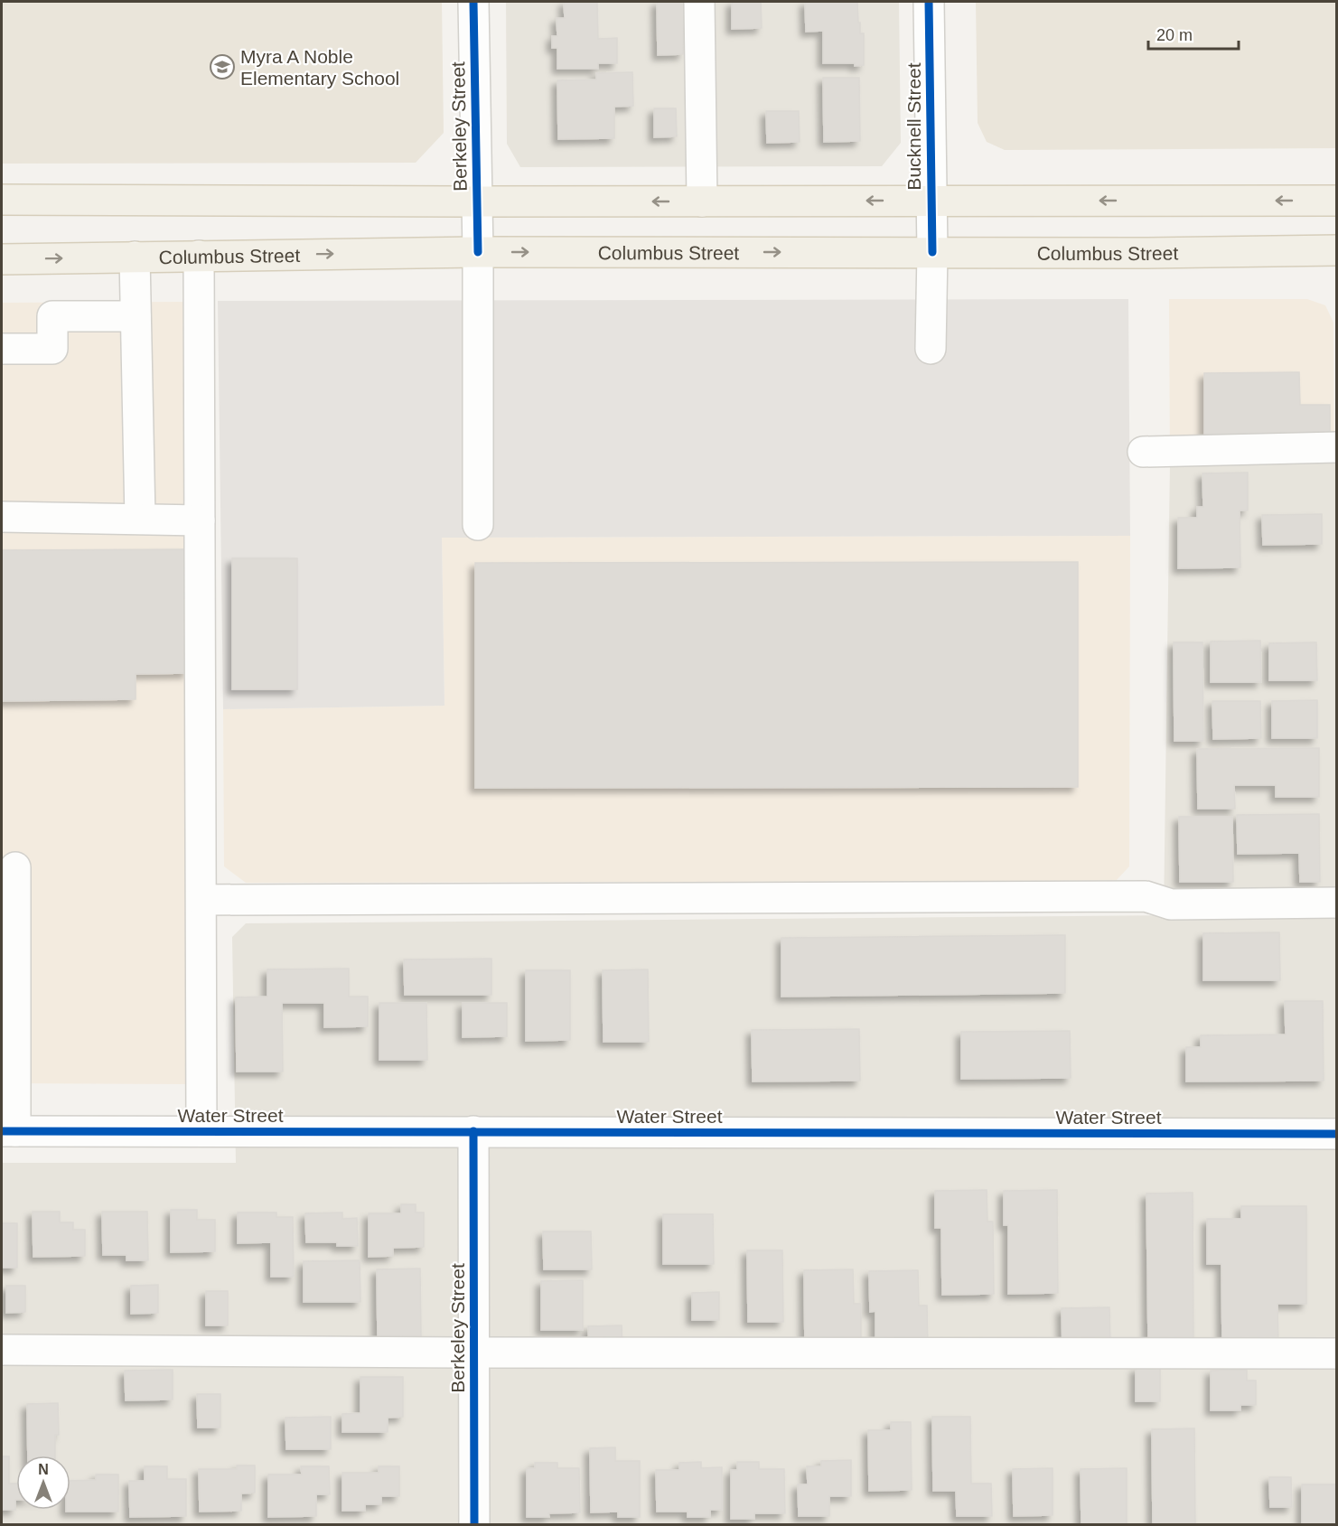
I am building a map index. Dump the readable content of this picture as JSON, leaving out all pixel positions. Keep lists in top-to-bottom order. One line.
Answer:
{"streets":{"main road":["Columbus Street"],"street":["Berkeley Street","Bucknell Street","Water Street"]},"crossings":[["Berkeley Street","Columbus Street"],["Berkeley Street","Water Street"],["Bucknell Street","Columbus Street"]],"places":{"school or university":["Myra A Noble Elementary School"]},"scale_bar":"20 m","north":"top"}
